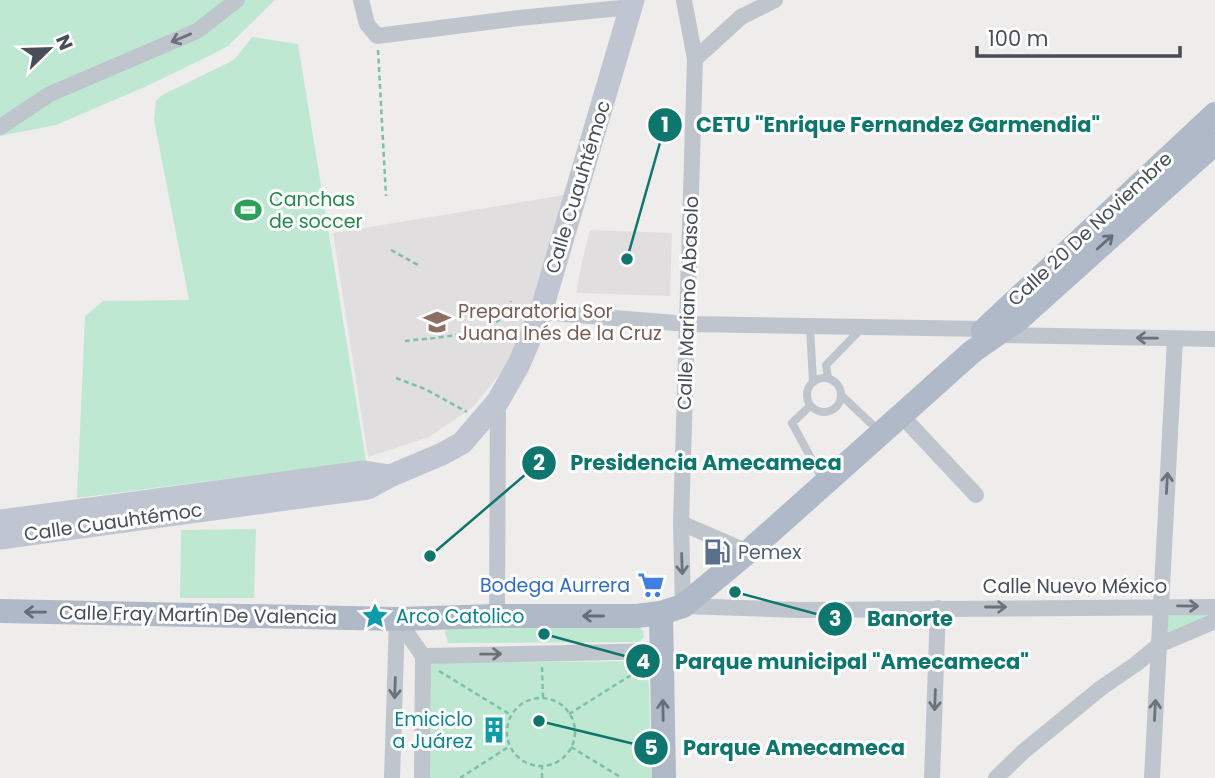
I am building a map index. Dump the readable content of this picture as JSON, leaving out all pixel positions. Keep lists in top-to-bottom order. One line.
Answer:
{"streets":{"main road":["Calle Cuauhtémoc","Calle 20 De Noviembre","Calle Mariano Abasolo","Calle Fray Martín De Valencia"],"street":["Calle Nuevo México"]},"crossings":[["Calle 20 De Noviembre","Calle Mariano Abasolo"],["Calle 20 De Noviembre","Calle Nuevo México"],["Calle 20 De Noviembre","Calle Fray Martín De Valencia"],["Calle Mariano Abasolo","Calle Nuevo México"],["Calle Mariano Abasolo","Calle Fray Martín De Valencia"],["Calle Nuevo México","Calle Fray Martín De Valencia"]],"one_way":["Calle Nuevo México","Calle Fray Martín De Valencia"],"places":{"sports":["Canchas de soccer"],"other":["CETU \"Enrique Fernandez Garmendia\"","Presidencia Amecameca","Banorte","Parque municipal \"Amecameca\"","Parque Amecameca"],"school or university":["Preparatoria Sor Juana Inés de la Cruz"],"fuel station":["Pemex"],"supermarket":["Bodega Aurrera"],"place":["Arco Catolico"],"building":["Emiciclo a Juárez"]},"scale_bar":"100 m","north":"top right"}
